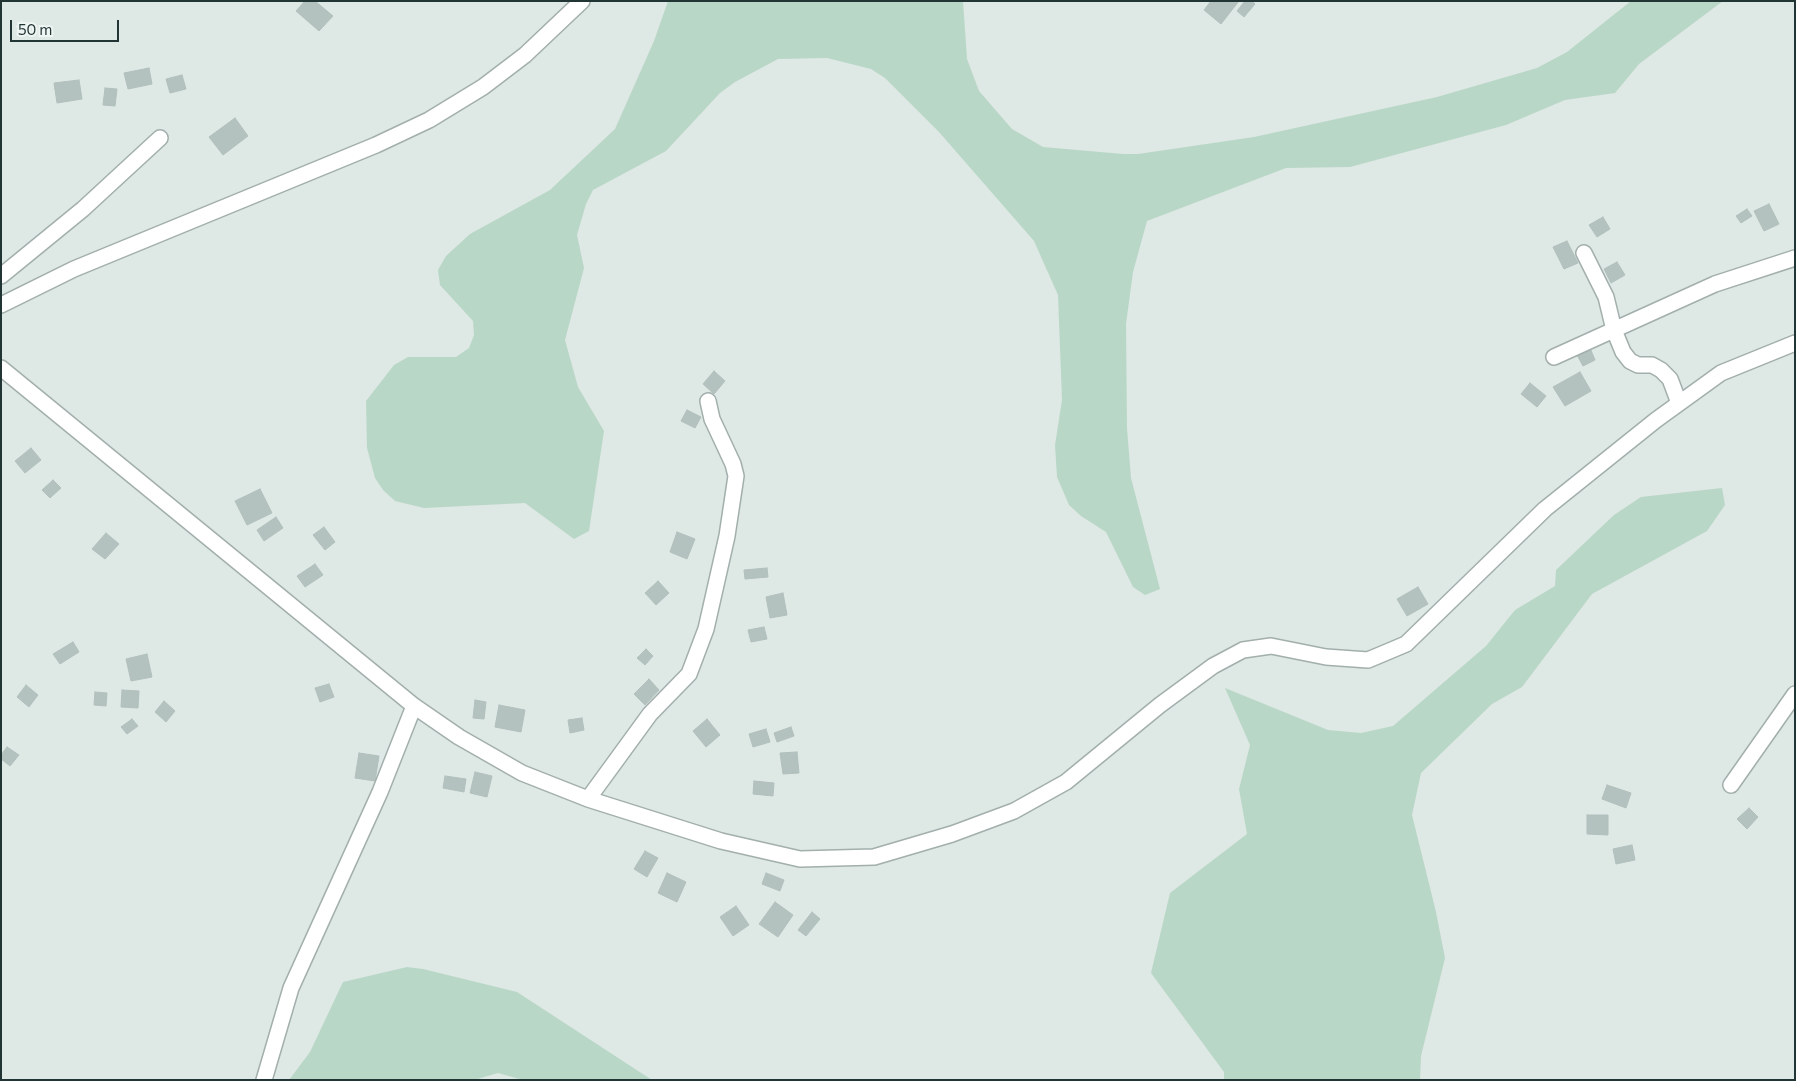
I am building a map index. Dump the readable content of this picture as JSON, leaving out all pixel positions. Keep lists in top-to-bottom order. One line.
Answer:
{"scale_bar":"50 m"}
